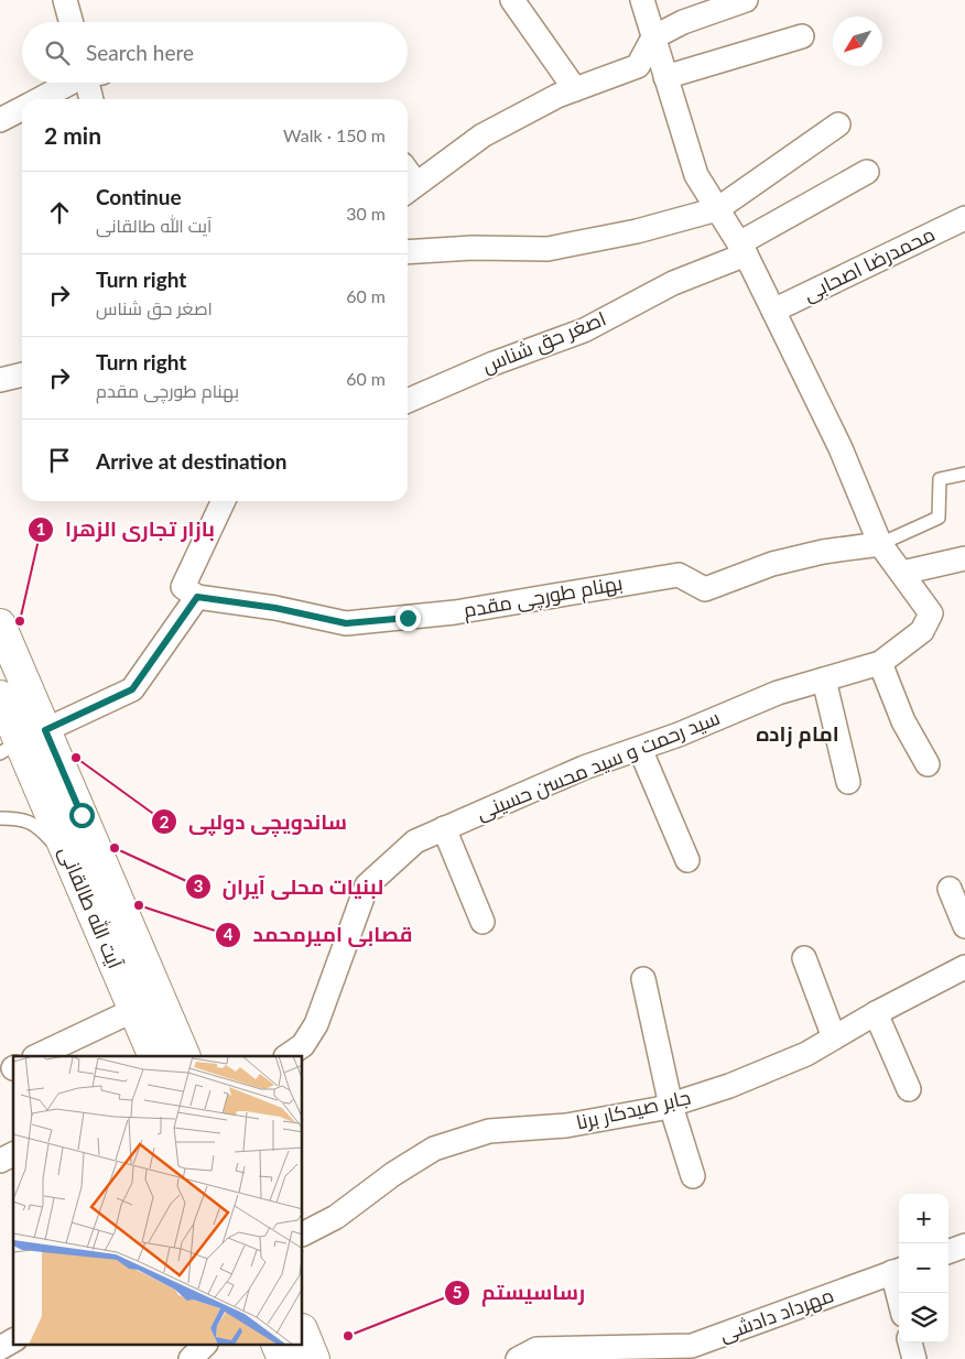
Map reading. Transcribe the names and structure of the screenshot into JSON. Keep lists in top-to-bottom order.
{
  "streets": {
    "main road": ["آیت الله طالقانی"],
    "street": [
      "محمدرضا اصحابی",
      "اصغر حق شناس",
      "بهنام طورچی مقدم",
      "سید رحمت و سید محسن حسینی",
      "جابر صیدکار برنا",
      "مهرداد دادشی"
    ]
  },
  "crossings": [
    ["محمدرضا اصحابی", "سید رحمت و سید محسن حسینی"],
    ["اصغر حق شناس", "سید رحمت و سید محسن حسینی"],
    ["بهنام طورچی مقدم", "سید رحمت و سید محسن حسینی"]
  ],
  "districts": ["امام زاده"],
  "places": [
    "بازار تجاری الزهرا",
    "ساندویچی دولپی",
    "لبنیات محلی آیران",
    "قصابی امیرمحمد",
    "رساسیستم"
  ],
  "north": "bottom left",
  "page": {
    "search": "Search here",
    "heading": ["2 min", "Walk · 150 m"],
    "list": [
      ["Continue", "آیت الله طالقانی", "30 m"],
      ["Turn right", "اصغر حق شناس", "60 m"],
      ["Turn right", "بهنام طورچی مقدم", "60 m"],
      "Arrive at destination"
    ],
    "map_buttons": ["+", "−"]
  }
}
